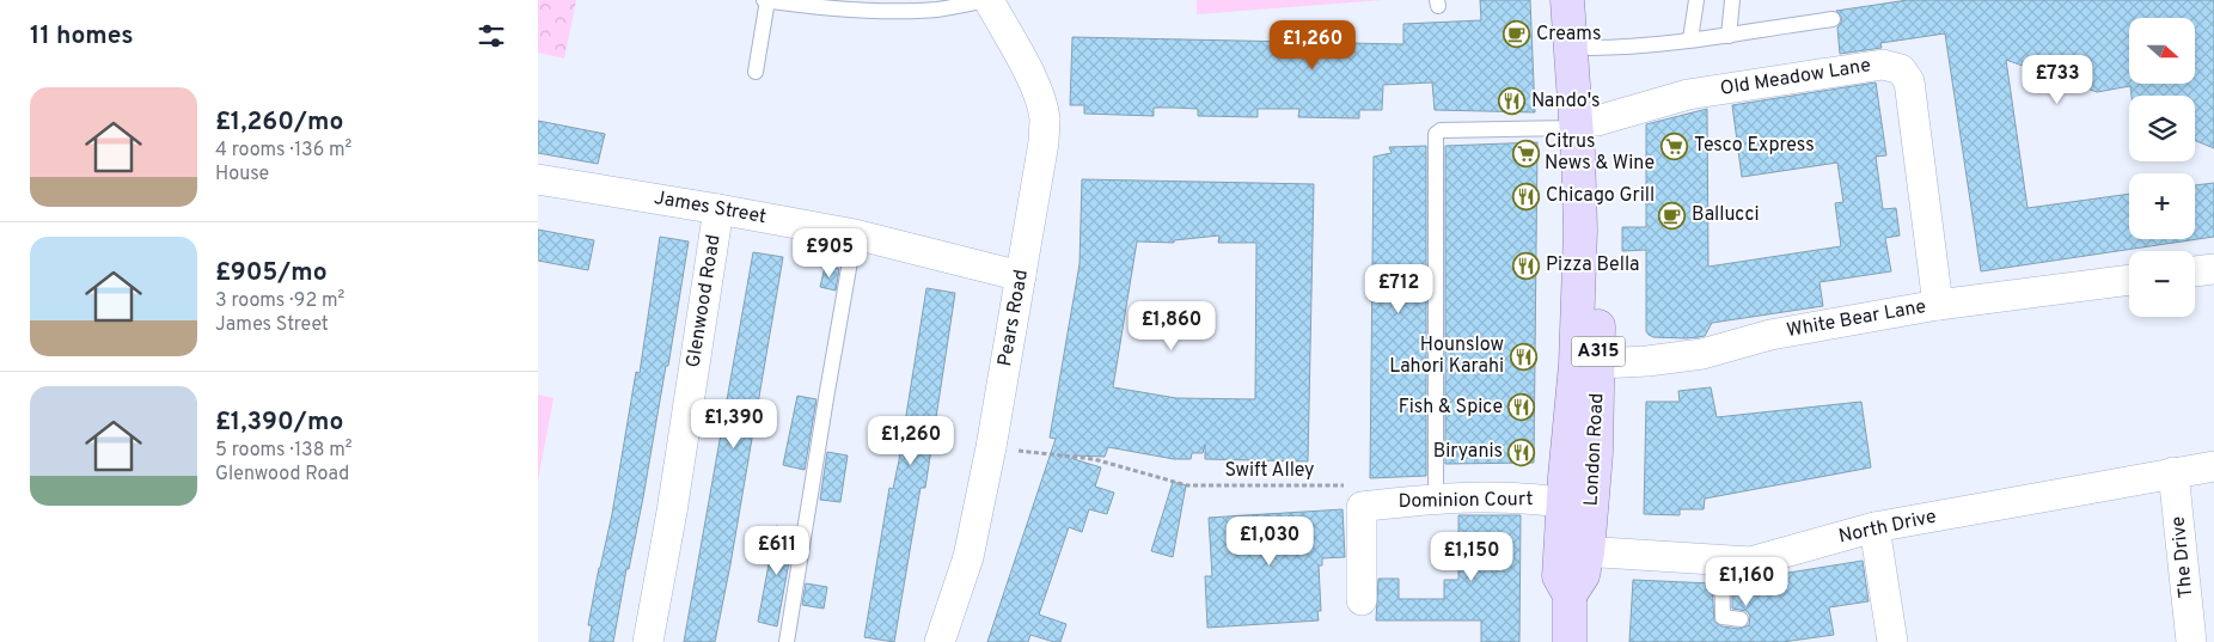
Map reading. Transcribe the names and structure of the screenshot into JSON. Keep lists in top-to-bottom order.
{
  "streets": {
    "main road": ["A315", "London Road"],
    "street": [
      "Old Meadow Lane",
      "James Street",
      "Glenwood Road",
      "Pears Road",
      "White Bear Lane",
      "Dominion Court",
      "North Drive",
      "The Drive"
    ],
    "path": ["Swift Alley"]
  },
  "crossings": [
    ["Old Meadow Lane", "White Bear Lane"],
    ["Old Meadow Lane", "A315"],
    ["Old Meadow Lane", "London Road"],
    ["James Street", "Glenwood Road"],
    ["James Street", "Pears Road"],
    ["Pears Road", "Swift Alley"],
    ["White Bear Lane", "London Road"],
    ["A315", "London Road"],
    ["London Road", "Dominion Court"],
    ["London Road", "North Drive"],
    ["North Drive", "The Drive"]
  ],
  "places": {
    "cafe": ["Creams", "Ballucci"],
    "restaurant": [
      "Nando's",
      "Chicago Grill",
      "Pizza Bella",
      "Hounslow Lahori Karahi",
      "Fish & Spice",
      "Biryanis"
    ],
    "supermarket": ["Tesco Express", "Citrus News & Wine"]
  },
  "north": "right",
  "page": {
    "heading": "11 homes",
    "map_buttons": ["+", "−"],
    "price": [
      "£1,260",
      "£733",
      "£905",
      "£712",
      "£1,860",
      "£1,390",
      "£1,260",
      "£1,030",
      "£611",
      "£1,150",
      "£1,160"
    ],
    "list": [
      {
        "name": "£1,260/mo",
        "note": "4 rooms · 136 m² · House"
      },
      {
        "name": "£905/mo",
        "note": "3 rooms · 92 m² · James Street"
      },
      {
        "name": "£1,390/mo",
        "note": "5 rooms · 138 m² · Glenwood Road"
      }
    ]
  }
}
